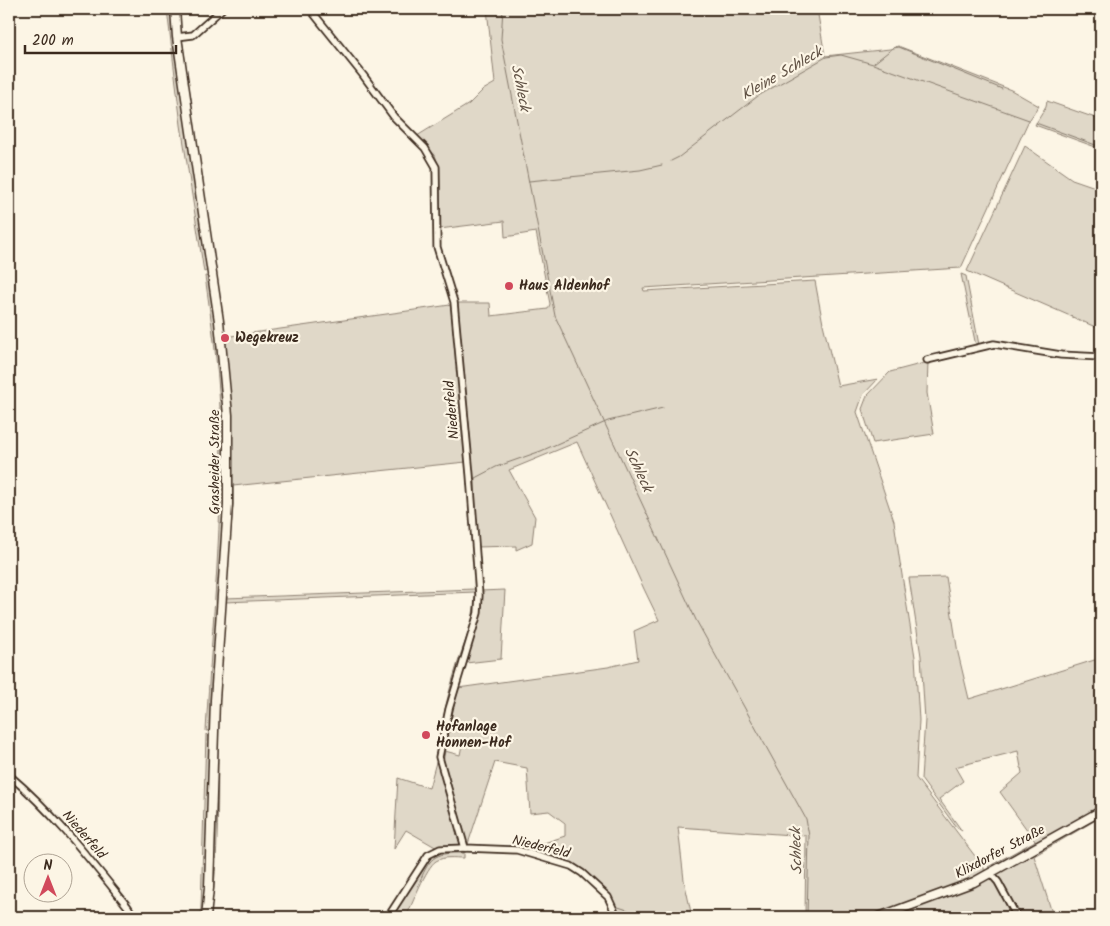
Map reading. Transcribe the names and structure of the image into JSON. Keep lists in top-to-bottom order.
{
  "streets": {
    "street": ["Niederfeld", "Grasheider Straße", "Klixdorfer Straße"]
  },
  "water": ["Kleine Schleck", "Schleck"],
  "places": ["Haus Aldenhof", "Wegekreuz", "Hofanlage Honnen-Hof"],
  "scale_bar": "200 m",
  "north": "top"
}
